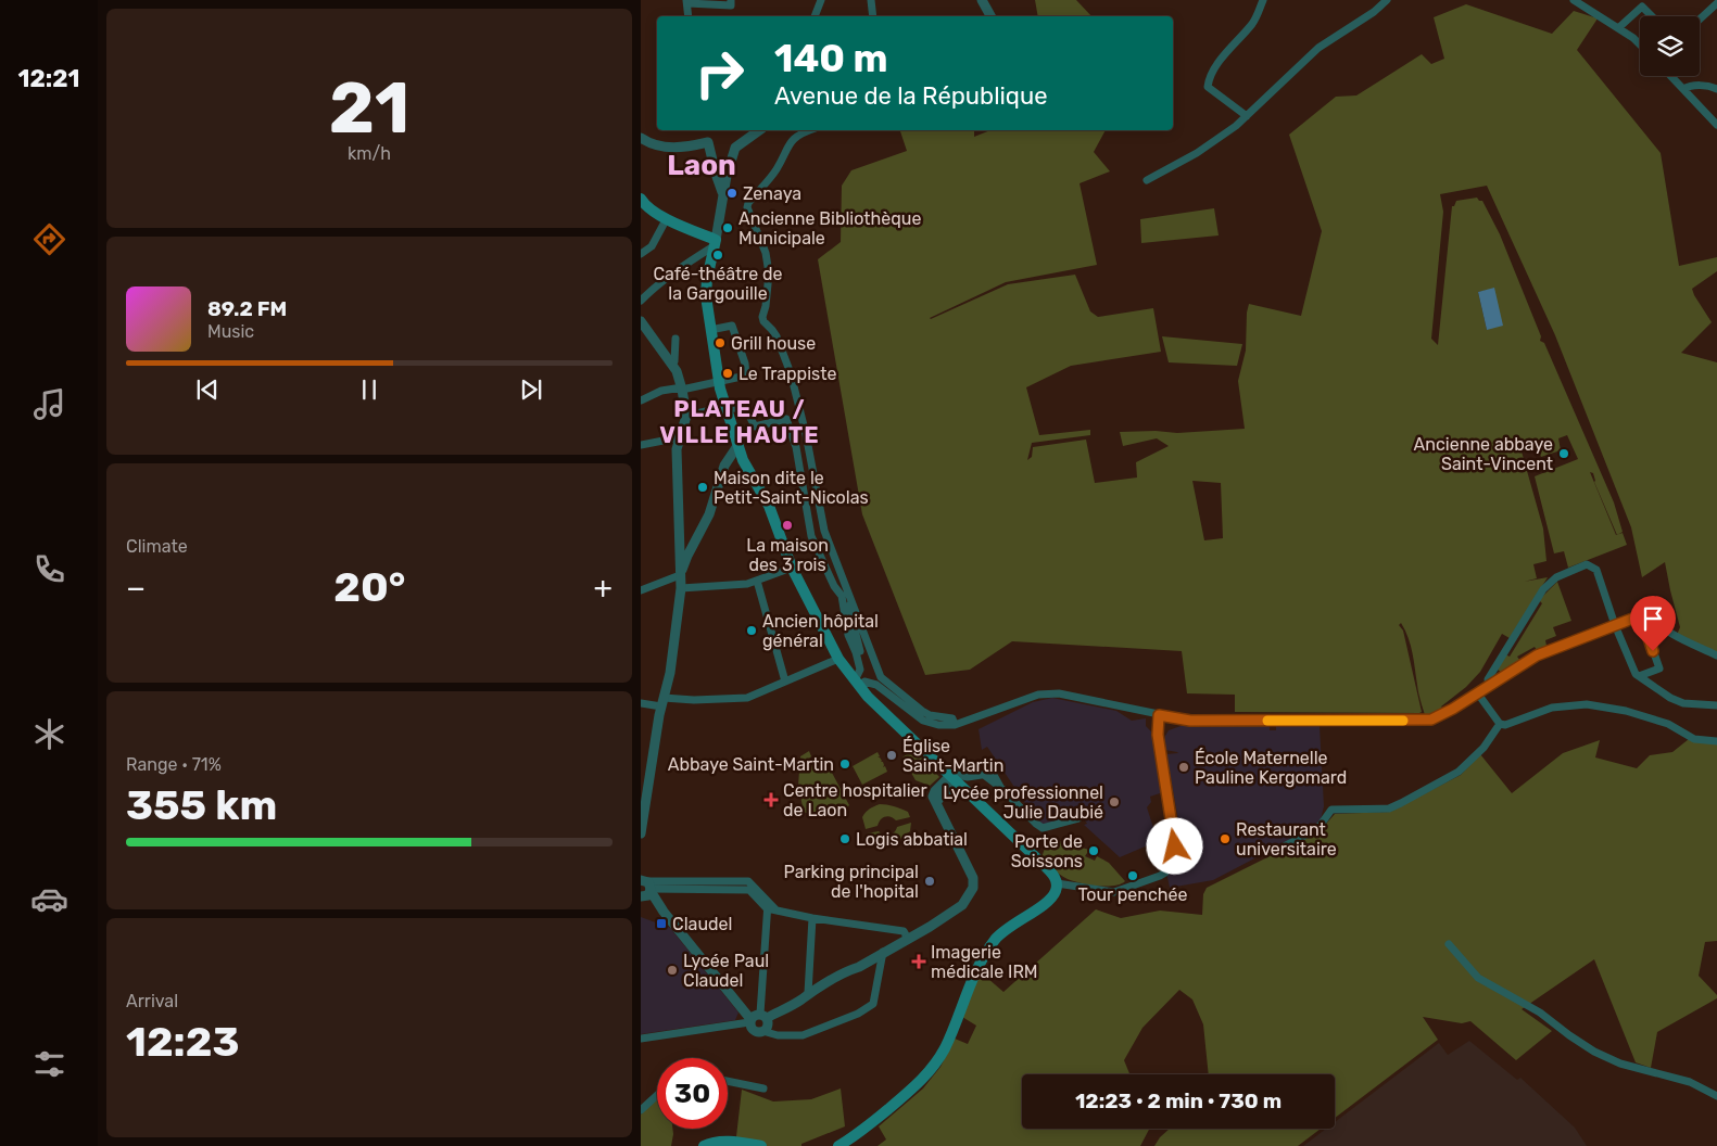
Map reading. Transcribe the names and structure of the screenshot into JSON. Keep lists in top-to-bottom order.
{
  "districts": ["Laon", "PLATEAU / VILLE HAUTE"],
  "places": {
    "other": [
      "Zenaya",
      "Ancienne Bibliothèque Municipale",
      "Café-théâtre de la Gargouille",
      "Grill house",
      "Le Trappiste",
      "Ancienne abbaye Saint-Vincent",
      "Maison dite le Petit-Saint-Nicolas",
      "La maison des 3 rois",
      "Ancien hôpital général",
      "Église Saint-Martin",
      "Abbaye Saint-Martin",
      "École Maternelle Pauline Kergomard",
      "Lycée professionnel Julie Daubié",
      "Logis abbatial",
      "Restaurant universitaire",
      "Porte de Soissons",
      "Tour penchée",
      "Parking principal de l'hopital",
      "Lycée Paul Claudel"
    ],
    "health": ["Centre hospitalier de Laon", "Imagerie médicale IRM"],
    "transit": ["Claudel"]
  },
  "page": {
    "tabs": "12:21",
    "tile": [
      ["21", "km/h"],
      "Climate",
      ["Range · 71%", "355 km"],
      ["Arrival", "12:23"]
    ],
    "turn": ["140 m", "Avenue de la République"],
    "song": ["89.2 FM", "Music"],
    "heat": ["−", "20°", "+"],
    "limit": "30",
    "trip": "12:23 · 2 min · 730 m"
  }
}
